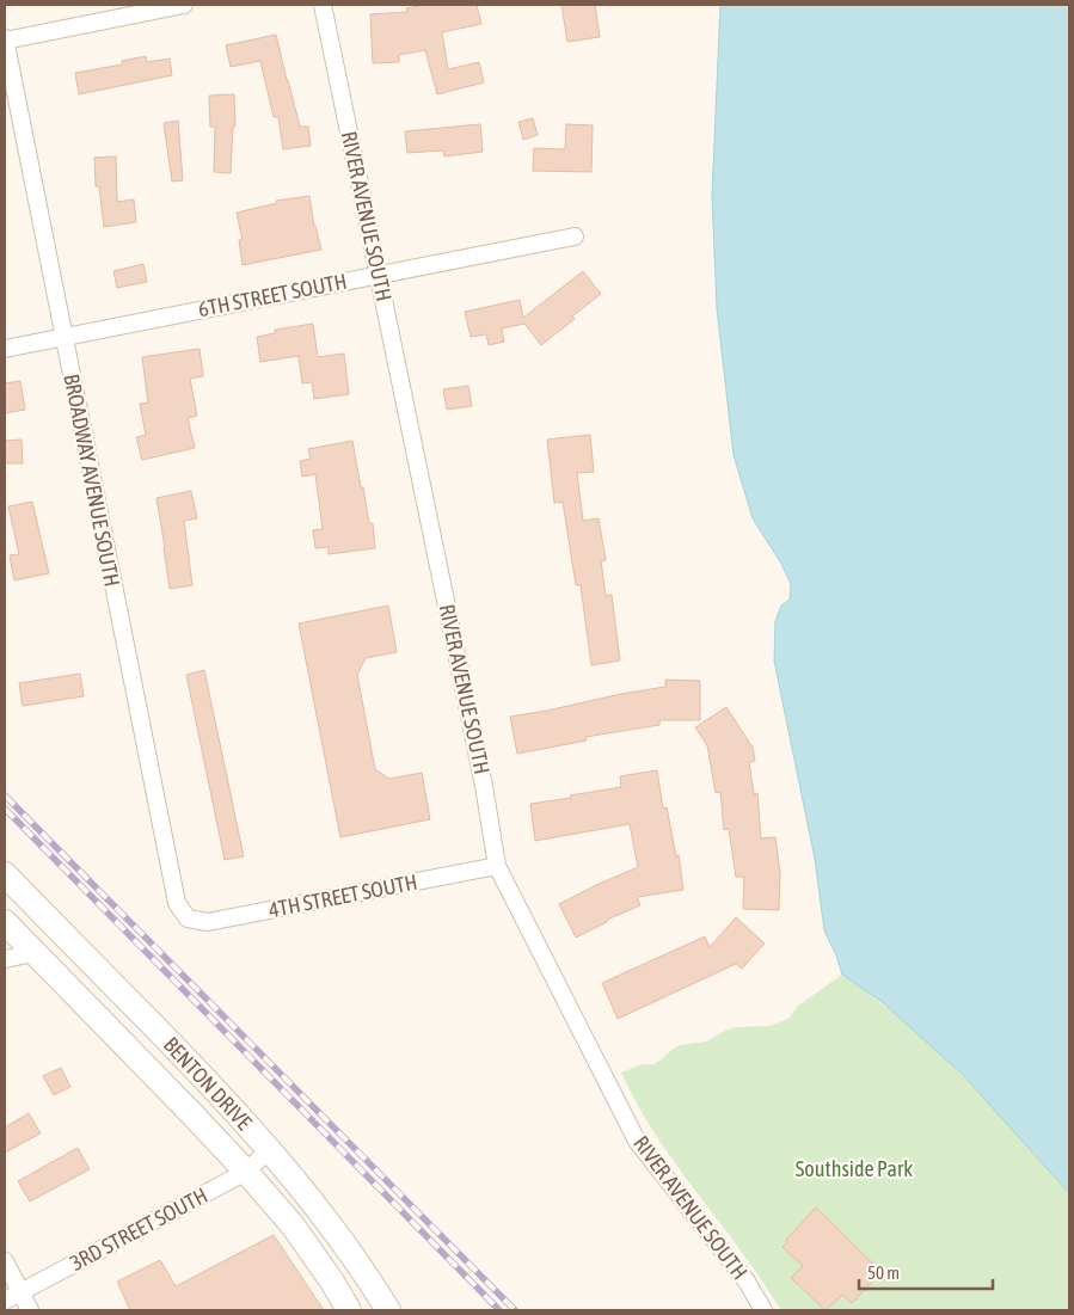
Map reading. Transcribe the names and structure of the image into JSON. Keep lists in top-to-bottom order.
{
  "streets": {
    "main road": ["BENTON DRIVE"],
    "street": [
      "RIVER AVENUE SOUTH",
      "6TH STREET SOUTH",
      "BROADWAY AVENUE SOUTH",
      "4TH STREET SOUTH",
      "3RD STREET SOUTH"
    ]
  },
  "crossings": [
    ["RIVER AVENUE SOUTH", "6TH STREET SOUTH"],
    ["RIVER AVENUE SOUTH", "4TH STREET SOUTH"],
    ["6TH STREET SOUTH", "BROADWAY AVENUE SOUTH"],
    ["BROADWAY AVENUE SOUTH", "4TH STREET SOUTH"],
    ["BENTON DRIVE", "3RD STREET SOUTH"]
  ],
  "parks": ["Southside Park"],
  "scale_bar": "50 m"
}
